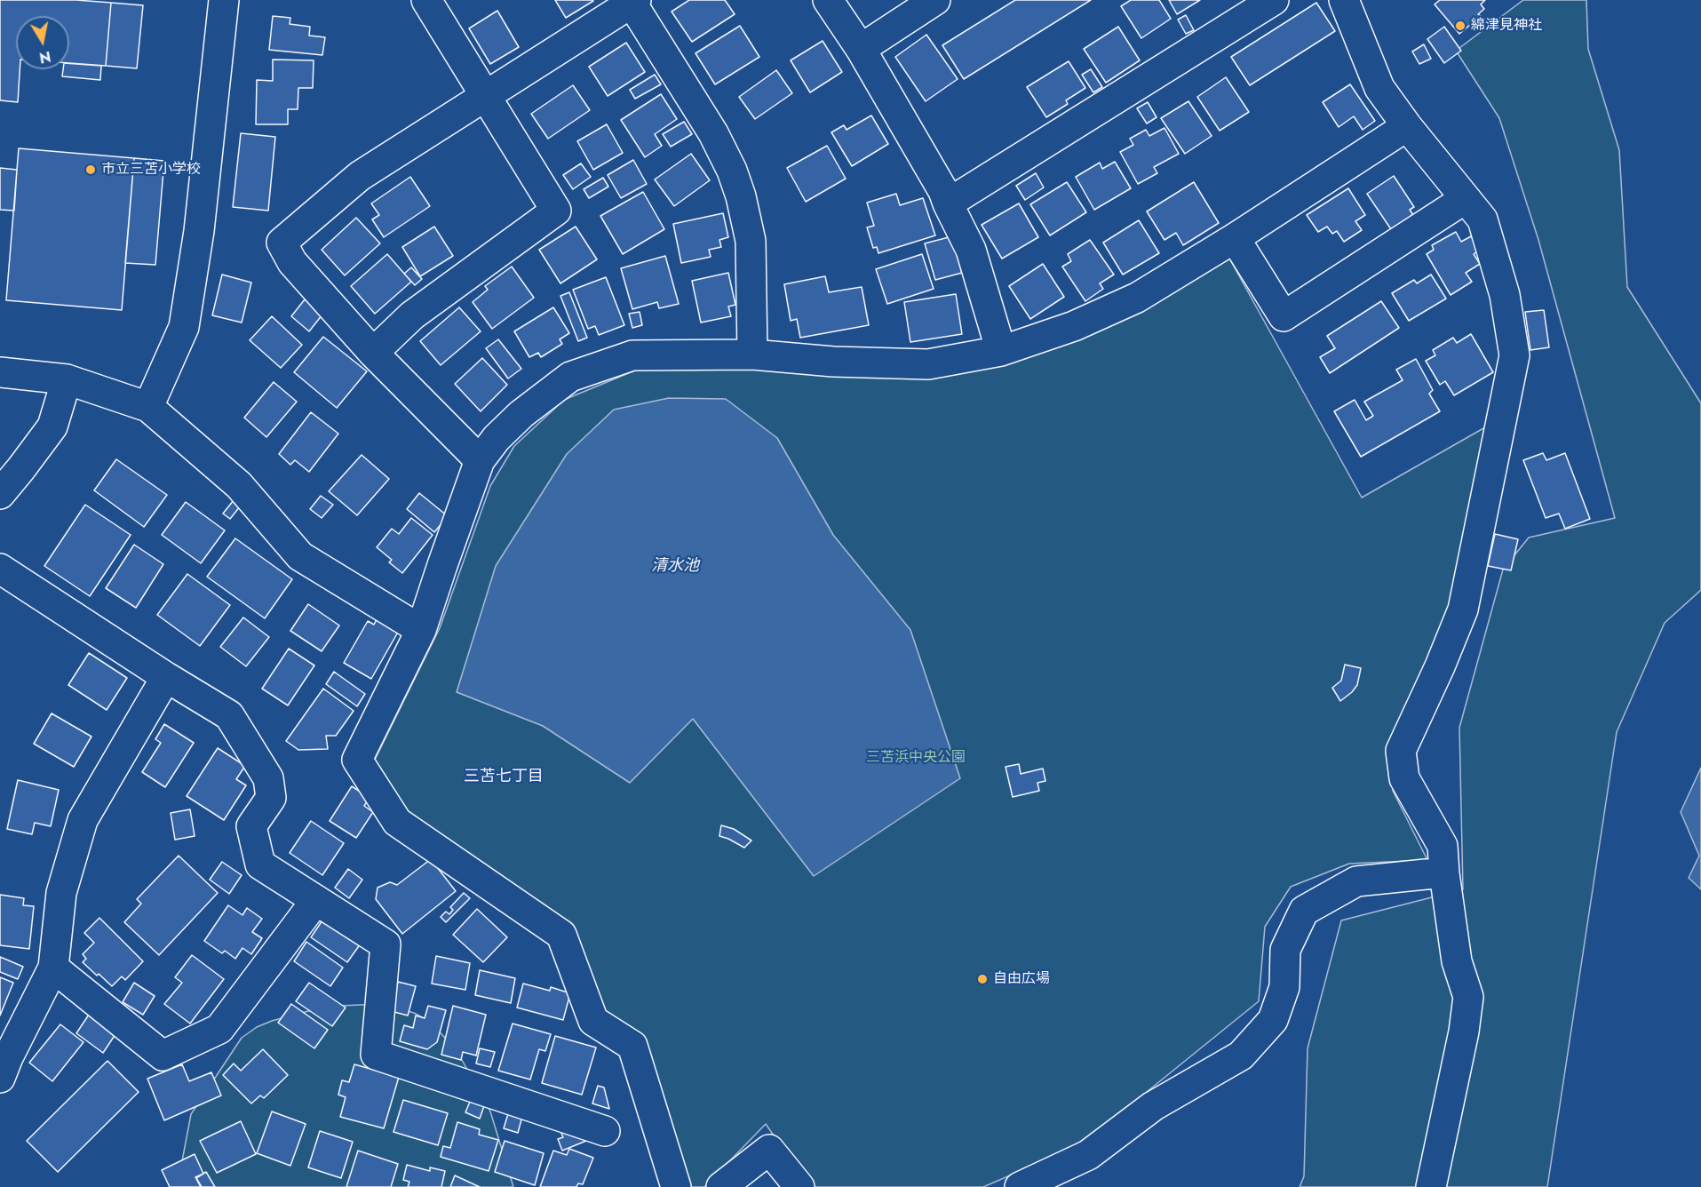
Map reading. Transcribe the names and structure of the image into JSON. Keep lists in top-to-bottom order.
{
  "districts": ["三苫七丁目"],
  "water": ["清水池"],
  "parks": ["三苫浜中央公園"],
  "places": ["綿津見神社", "市立三苫小学校", "自由広場"],
  "north": "bottom"
}
